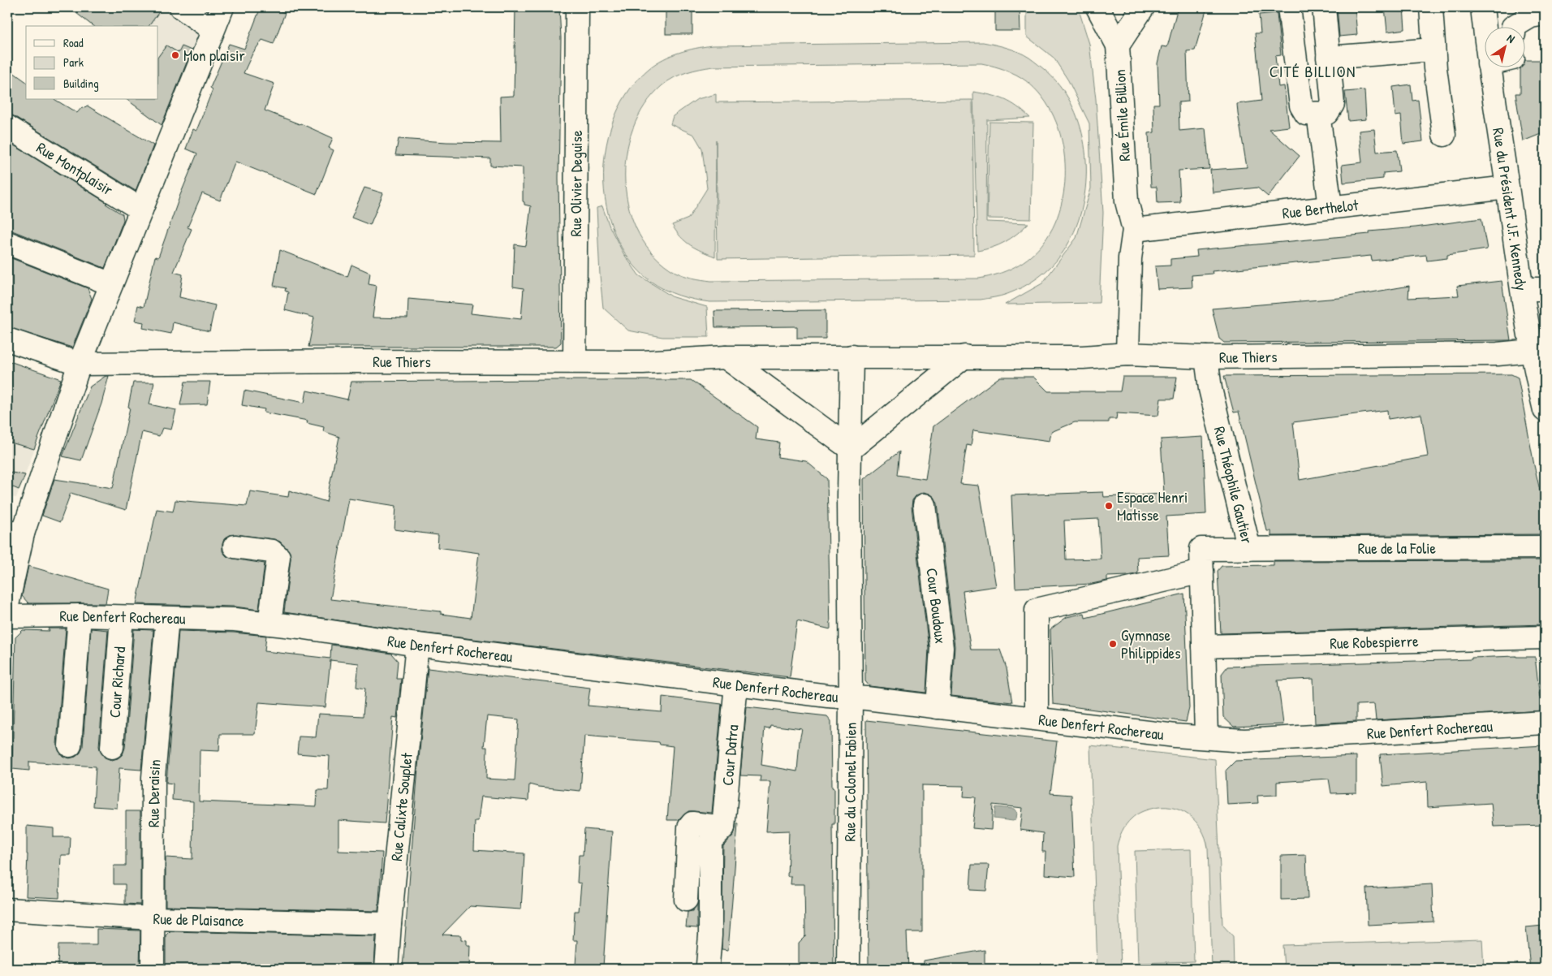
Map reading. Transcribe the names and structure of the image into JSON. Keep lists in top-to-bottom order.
{
  "streets": {
    "street": [
      "Rue Émile Billion",
      "Rue Montplaisir",
      "Rue Olivier Deguise",
      "Rue Berthelot",
      "Rue du Président J.F. Kennedy",
      "Rue Thiers",
      "Rue Théophile Gautier",
      "Rue de la Folie",
      "Cour Boudoux",
      "Rue Denfert Rochereau",
      "Rue Robespierre",
      "Cour Richard",
      "Cour Datra",
      "Rue du Colonel Fabien",
      "Rue Deraisin",
      "Rue Calixte Souplet",
      "Rue de Plaisance"
    ]
  },
  "crossings": [
    ["Rue Émile Billion", "Rue Berthelot"],
    ["Rue Olivier Deguise", "Rue Thiers"],
    ["Rue Berthelot", "Rue du Président J.F. Kennedy"],
    ["Rue du Président J.F. Kennedy", "Rue Thiers"],
    ["Rue Thiers", "Rue Théophile Gautier"],
    ["Rue Thiers", "Rue du Colonel Fabien"],
    ["Rue Théophile Gautier", "Rue de la Folie"],
    ["Rue Théophile Gautier", "Rue Denfert Rochereau"],
    ["Rue Théophile Gautier", "Rue Robespierre"],
    ["Cour Boudoux", "Rue Denfert Rochereau"],
    ["Rue Denfert Rochereau", "Cour Richard"],
    ["Rue Denfert Rochereau", "Cour Datra"],
    ["Rue Denfert Rochereau", "Rue du Colonel Fabien"],
    ["Rue Denfert Rochereau", "Rue Deraisin"],
    ["Rue Denfert Rochereau", "Rue Calixte Souplet"],
    ["Rue Deraisin", "Rue de Plaisance"],
    ["Rue Calixte Souplet", "Rue de Plaisance"]
  ],
  "districts": ["CITÉ BILLION"],
  "places": ["Mon plaisir", "Espace Henri Matisse", "Gymnase Philippides"],
  "legend": ["Road", "Park", "Building"],
  "north": "top right"
}
